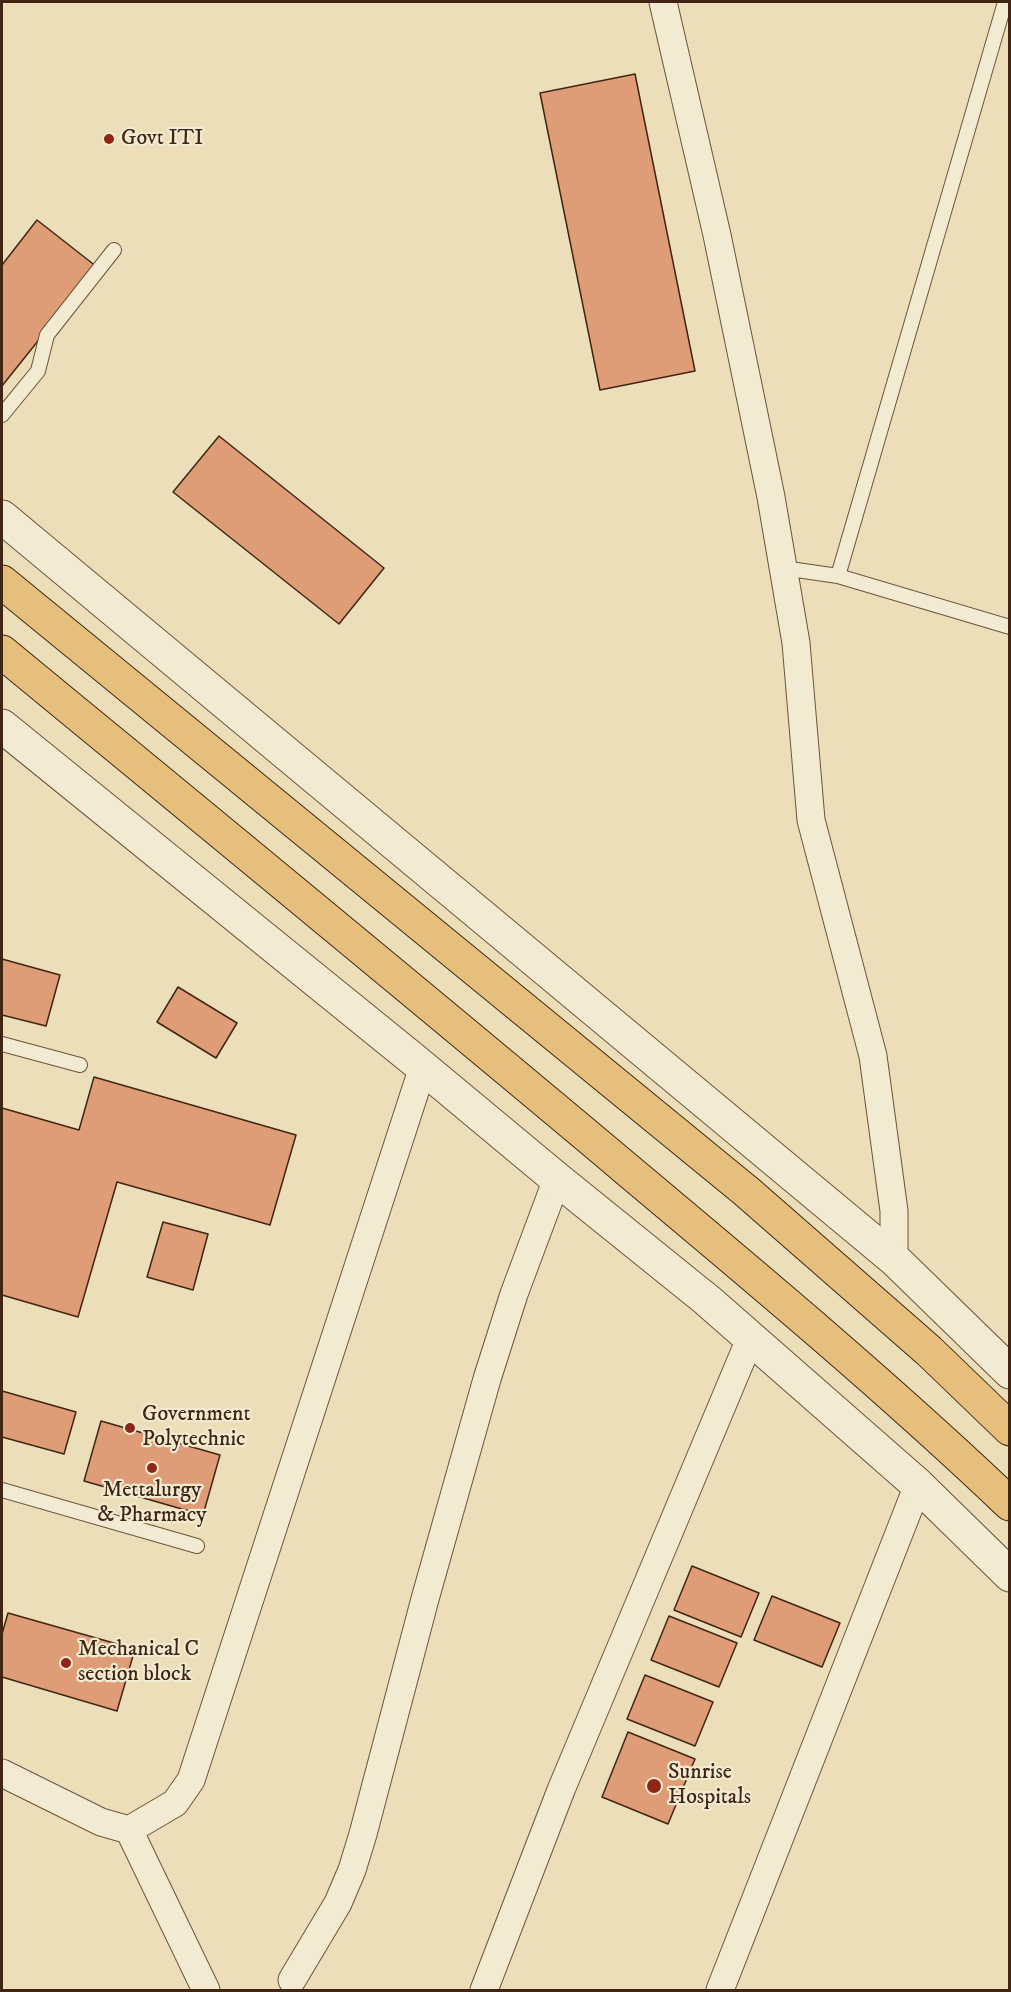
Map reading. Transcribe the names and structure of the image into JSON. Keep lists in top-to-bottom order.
{
  "places": [
    "Govt ITI",
    "Government Polytechnic",
    "Mettalurgy & Pharmacy",
    "Mechanical C section block",
    "Sunrise Hospitals"
  ]
}
